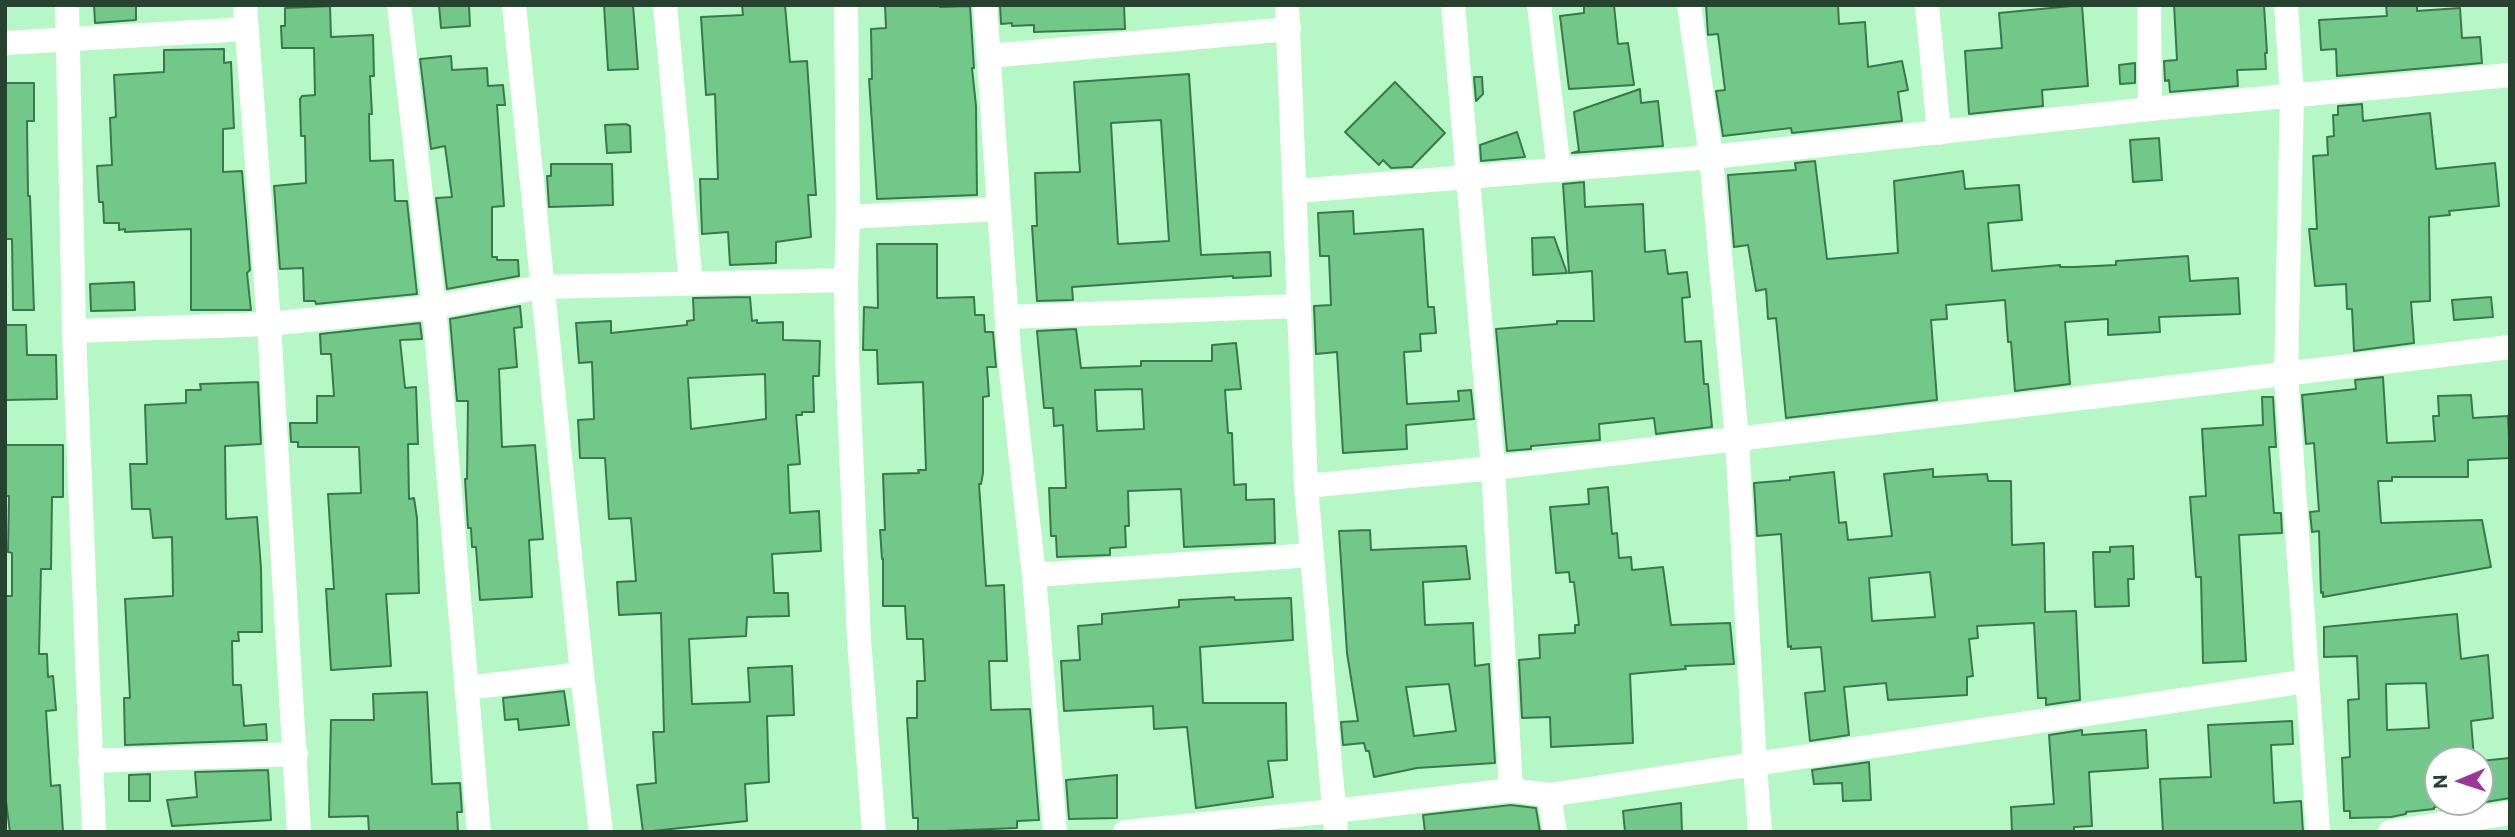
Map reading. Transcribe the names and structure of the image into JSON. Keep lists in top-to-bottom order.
{
  "north": "left"
}
